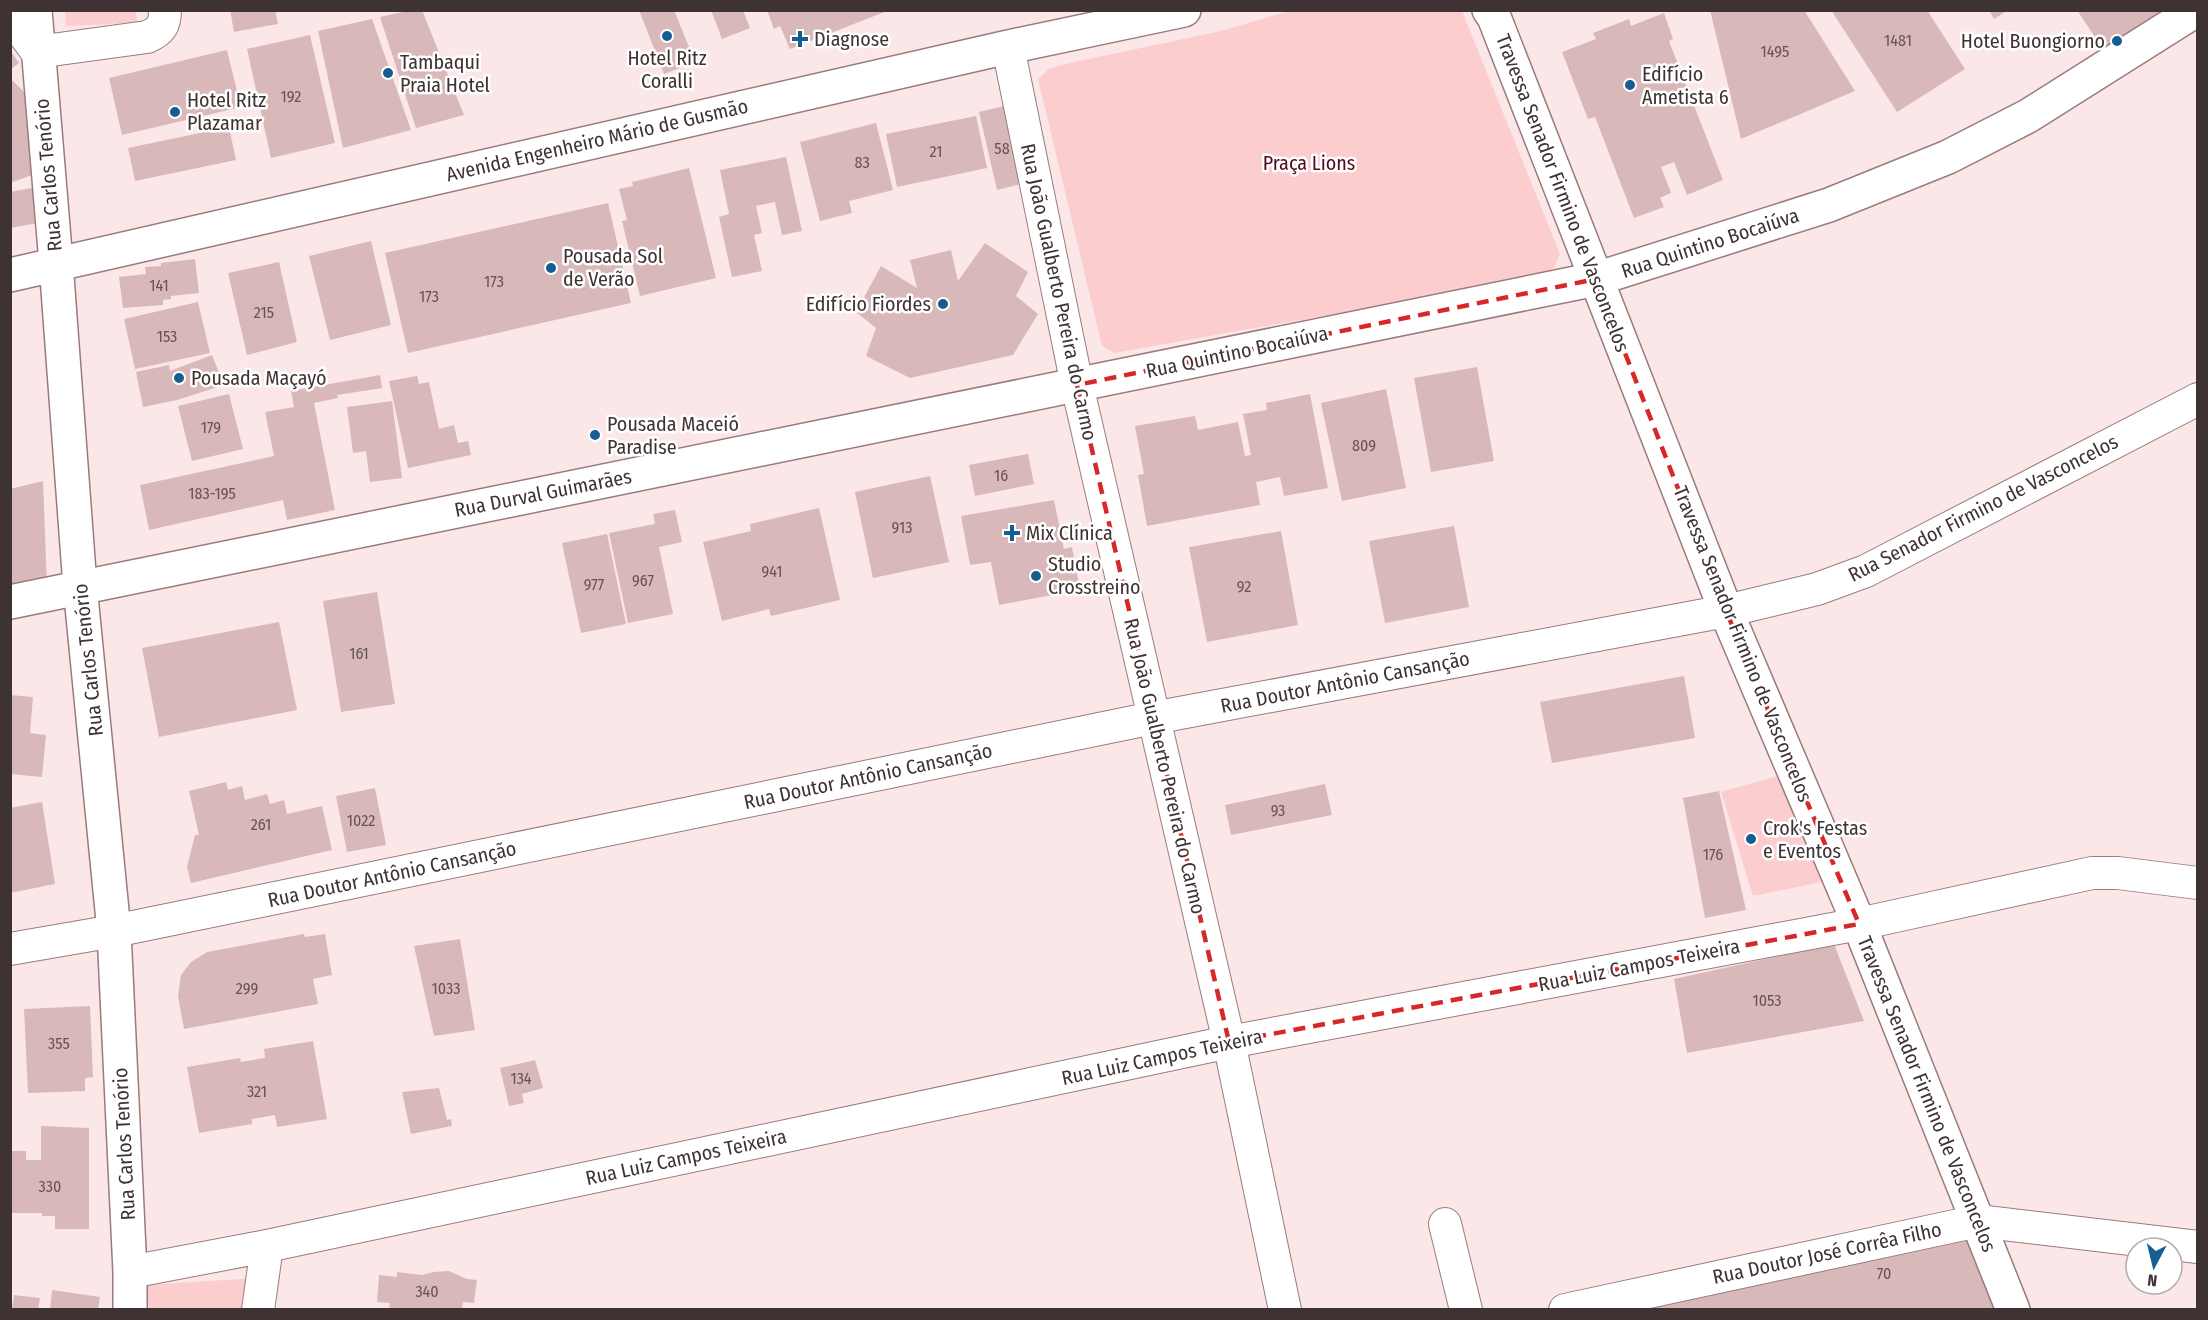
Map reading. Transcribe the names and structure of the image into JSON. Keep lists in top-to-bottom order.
{
  "streets": {
    "street": [
      "Avenida Engenheiro Mário de Gusmão",
      "Rua Carlos Tenório",
      "Travessa Senador Firmino de Vasconcelos",
      "Rua Quintino Bocaiúva",
      "Rua João Gualberto Pereira do Carmo",
      "Rua Durval Guimarães",
      "Rua Senador Firmino de Vasconcelos",
      "Rua Doutor Antônio Cansanção",
      "Rua Luiz Campos Teixeira",
      "Rua Doutor José Corrêa Filho"
    ]
  },
  "crossings": [
    ["Avenida Engenheiro Mário de Gusmão", "Rua Carlos Tenório"],
    ["Avenida Engenheiro Mário de Gusmão", "Rua João Gualberto Pereira do Carmo"],
    ["Rua Carlos Tenório", "Rua Durval Guimarães"],
    ["Rua Carlos Tenório", "Rua Doutor Antônio Cansanção"],
    ["Rua Carlos Tenório", "Rua Luiz Campos Teixeira"],
    ["Travessa Senador Firmino de Vasconcelos", "Rua Quintino Bocaiúva"],
    ["Travessa Senador Firmino de Vasconcelos", "Rua Senador Firmino de Vasconcelos"],
    ["Travessa Senador Firmino de Vasconcelos", "Rua Doutor Antônio Cansanção"],
    ["Travessa Senador Firmino de Vasconcelos", "Rua Luiz Campos Teixeira"],
    ["Travessa Senador Firmino de Vasconcelos", "Rua Doutor José Corrêa Filho"],
    ["Rua Quintino Bocaiúva", "Rua João Gualberto Pereira do Carmo"],
    ["Rua Quintino Bocaiúva", "Rua Durval Guimarães"],
    ["Rua João Gualberto Pereira do Carmo", "Rua Durval Guimarães"],
    ["Rua João Gualberto Pereira do Carmo", "Rua Doutor Antônio Cansanção"],
    ["Rua João Gualberto Pereira do Carmo", "Rua Luiz Campos Teixeira"],
    ["Rua Senador Firmino de Vasconcelos", "Rua Doutor Antônio Cansanção"]
  ],
  "parks": ["Praça Lions"],
  "places": {
    "other": [
      "Hotel Ritz Coralli",
      "Hotel Buongiorno",
      "Tambaqui Praia Hotel",
      "Edifício Ametista 6",
      "Hotel Ritz Plazamar",
      "Pousada Sol de Verão",
      "Edifício Fiordes",
      "Pousada Maçayó",
      "Pousada Maceió Paradise",
      "Studio Crosstreino",
      "Crok's Festas e Eventos"
    ],
    "health": ["Diagnose", "Mix Clínica"]
  },
  "house_numbers": [
    "1481",
    "1495",
    "192",
    "58",
    "21",
    "83",
    "173",
    "141",
    "173",
    "215",
    "153",
    "179",
    "809",
    "16",
    "183-195",
    "913",
    "941",
    "967",
    "977",
    "92",
    "161",
    "93",
    "1022",
    "261",
    "176",
    "299",
    "1033",
    "1053",
    "355",
    "134",
    "321",
    "330",
    "70",
    "340"
  ],
  "north": "bottom"
}
